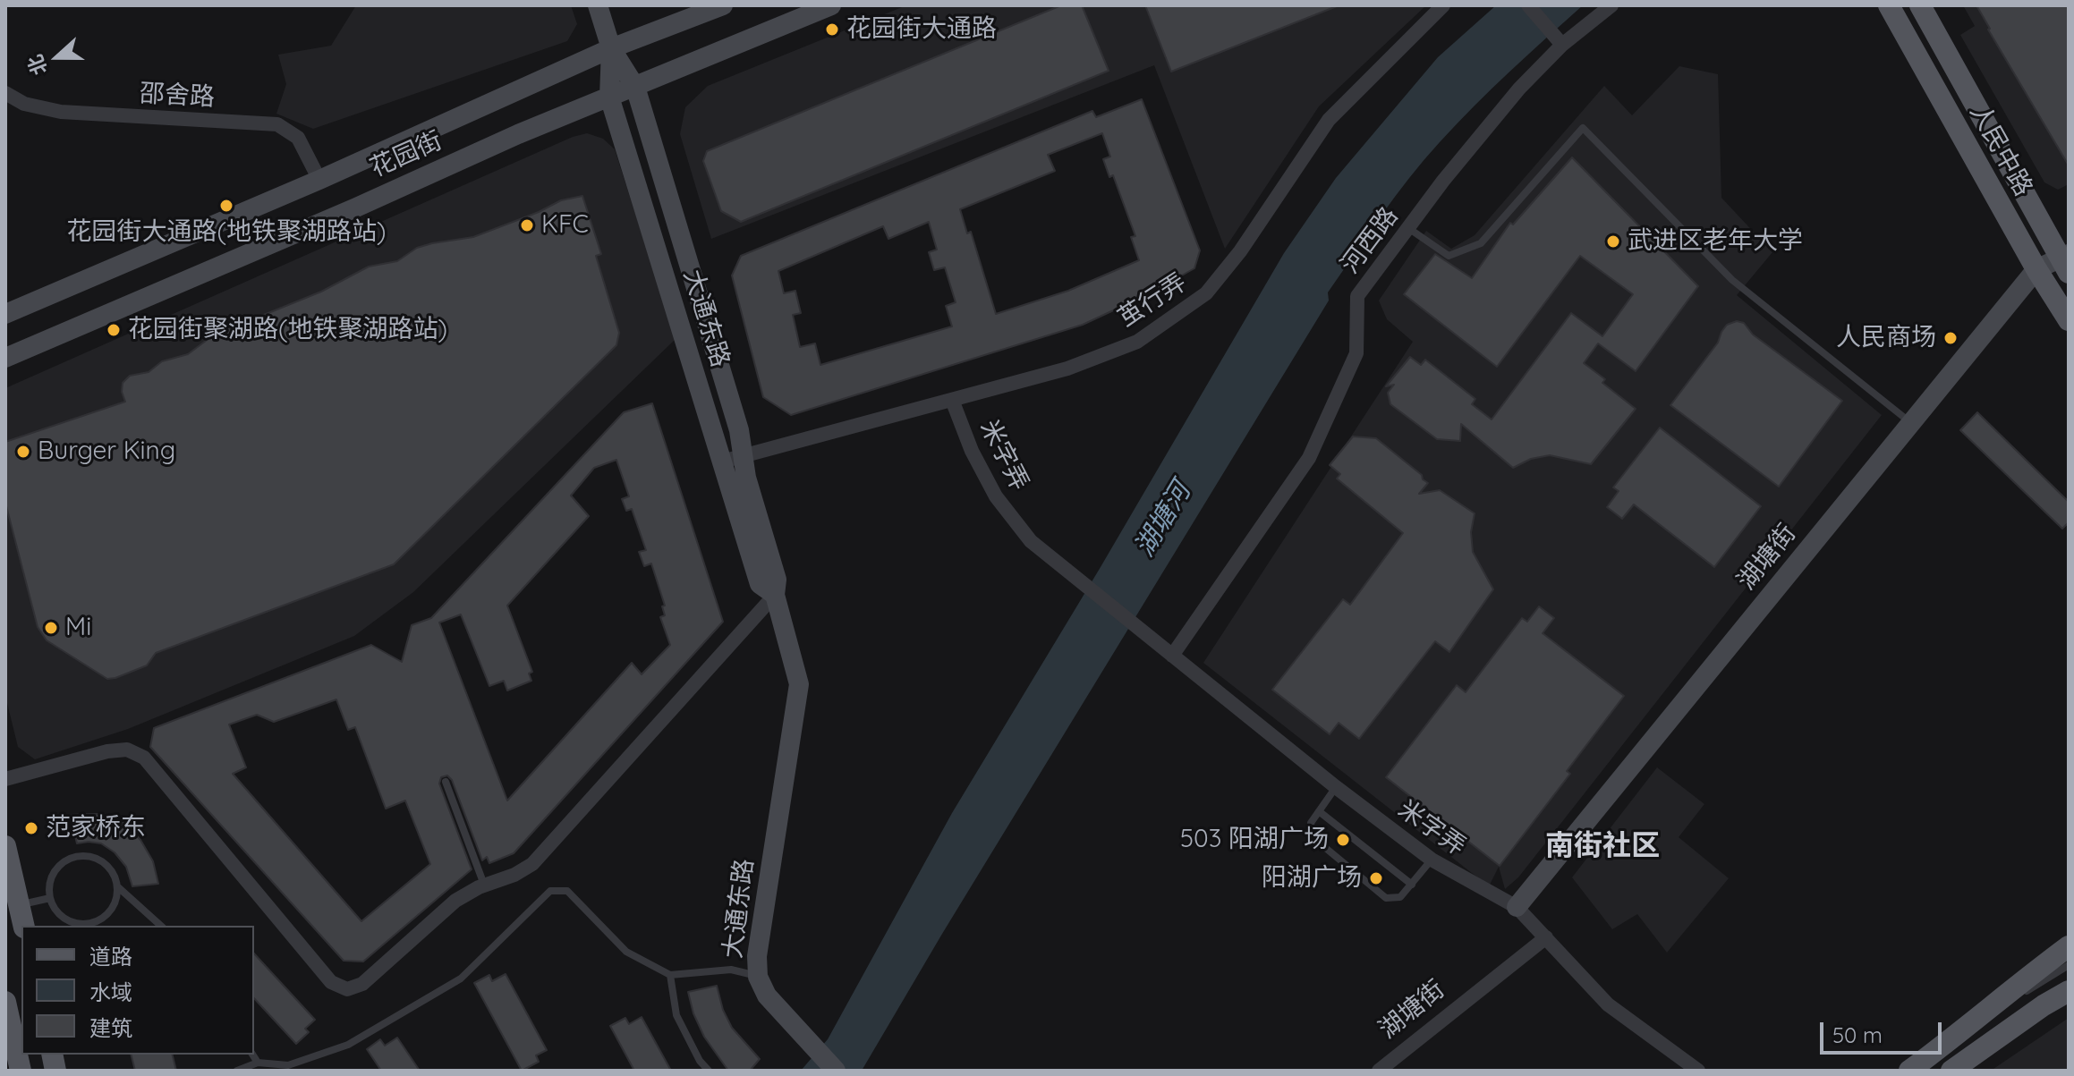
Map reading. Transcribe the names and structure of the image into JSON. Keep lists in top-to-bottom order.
{
  "streets": {
    "main road": ["人民中路"],
    "street": [
      "邵舍路",
      "花园街",
      "河西路",
      "茧行弄",
      "大通东路",
      "米字弄",
      "湖塘街"
    ]
  },
  "crossings": [
    ["邵舍路", "花园街"],
    ["人民中路", "湖塘街"],
    ["花园街", "大通东路"],
    ["河西路", "米字弄"],
    ["茧行弄", "大通东路"],
    ["茧行弄", "米字弄"],
    ["米字弄", "湖塘街"]
  ],
  "districts": ["南街社区"],
  "water": ["湖塘河"],
  "places": [
    "花园街大通路",
    "花园街大通路(地铁聚湖路站)",
    "KFC",
    "武进区老年大学",
    "花园街聚湖路(地铁聚湖路站)",
    "人民商场",
    "Burger King",
    "Mi",
    "范家桥东",
    "503 阳湖广场",
    "阳湖广场"
  ],
  "legend": ["道路", "水域", "建筑"],
  "scale_bar": "50 m",
  "north": "left"
}
